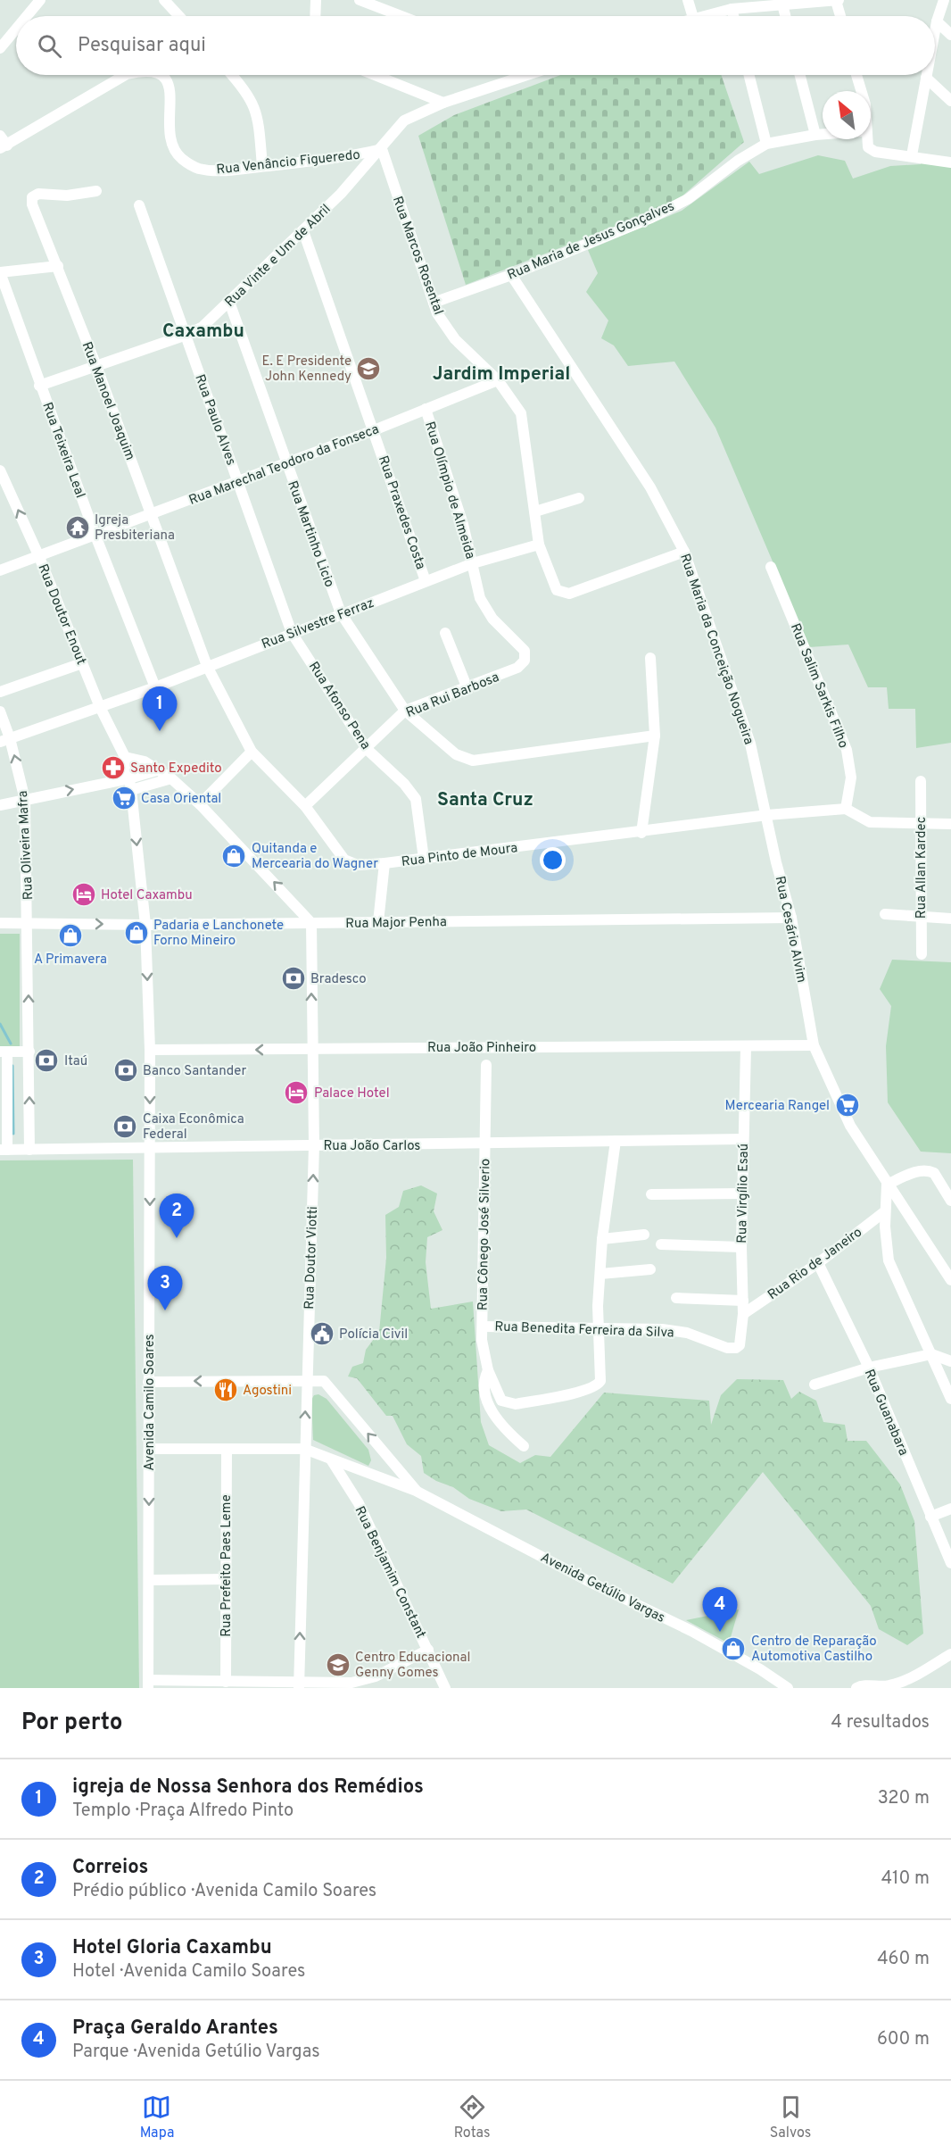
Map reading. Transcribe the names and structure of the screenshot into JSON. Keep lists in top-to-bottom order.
{
  "streets": {
    "street": [
      "Rua Venâncio Figueredo",
      "Rua Maria de Jesus Gonçalves",
      "Rua Vinte e Um de Abril",
      "Rua Marcos Rosental",
      "Rua Manoel Joaquim",
      "Rua Paulo Alves",
      "Rua Teixeira Leal",
      "Rua Marechal Teodoro da Fonseca",
      "Rua Olímpio de Almeida",
      "Rua Praxedes Costa",
      "Rua Martinho Licio",
      "Rua Doutor Enout",
      "Rua Silvestre Ferraz",
      "Rua Maria da Conceição Nogueira",
      "Rua Salim Sarkis Filho",
      "Rua Rui Barbosa",
      "Rua Afonso Pena",
      "Rua Oliveira Mafra",
      "Rua Pinto de Moura",
      "Rua Allan Kardec",
      "Rua Major Penha",
      "Rua Cesário Alvim",
      "Rua João Pinheiro",
      "Rua João Carlos",
      "Rua Virgílio Esaú",
      "Rua Cônego José Silverio",
      "Rua Doutor Viotti",
      "Rua Rio de Janeiro",
      "Rua Benedita Ferreira da Silva",
      "Avenida Camilo Soares",
      "Rua Guanabara",
      "Rua Prefeito Paes Leme",
      "Rua Benjamim Constant",
      "Avenida Getúlio Vargas"
    ]
  },
  "crossings": [
    ["Rua Venâncio Figueredo", "Rua Vinte e Um de Abril"],
    ["Rua Venâncio Figueredo", "Rua Marcos Rosental"],
    ["Rua Maria de Jesus Gonçalves", "Rua Marcos Rosental"],
    ["Rua Maria de Jesus Gonçalves", "Rua Maria da Conceição Nogueira"],
    ["Rua Vinte e Um de Abril", "Rua Marcos Rosental"],
    ["Rua Vinte e Um de Abril", "Rua Manoel Joaquim"],
    ["Rua Vinte e Um de Abril", "Rua Paulo Alves"],
    ["Rua Vinte e Um de Abril", "Rua Teixeira Leal"],
    ["Rua Vinte e Um de Abril", "Rua Praxedes Costa"],
    ["Rua Vinte e Um de Abril", "Rua Martinho Licio"],
    ["Rua Marcos Rosental", "Rua Marechal Teodoro da Fonseca"],
    ["Rua Marcos Rosental", "Rua Silvestre Ferraz"],
    ["Rua Marcos Rosental", "Rua Maria da Conceição Nogueira"],
    ["Rua Manoel Joaquim", "Rua Marechal Teodoro da Fonseca"],
    ["Rua Manoel Joaquim", "Rua Silvestre Ferraz"],
    ["Rua Manoel Joaquim", "Rua Pinto de Moura"],
    ["Rua Paulo Alves", "Rua Marechal Teodoro da Fonseca"],
    ["Rua Paulo Alves", "Rua Silvestre Ferraz"],
    ["Rua Paulo Alves", "Rua Afonso Pena"],
    ["Rua Teixeira Leal", "Rua Marechal Teodoro da Fonseca"],
    ["Rua Teixeira Leal", "Rua Silvestre Ferraz"],
    ["Rua Marechal Teodoro da Fonseca", "Rua Olímpio de Almeida"],
    ["Rua Marechal Teodoro da Fonseca", "Rua Praxedes Costa"],
    ["Rua Marechal Teodoro da Fonseca", "Rua Martinho Licio"],
    ["Rua Marechal Teodoro da Fonseca", "Rua Doutor Enout"],
    ["Rua Olímpio de Almeida", "Rua Silvestre Ferraz"],
    ["Rua Olímpio de Almeida", "Rua Rui Barbosa"],
    ["Rua Praxedes Costa", "Rua Silvestre Ferraz"],
    ["Rua Martinho Licio", "Rua Silvestre Ferraz"],
    ["Rua Martinho Licio", "Rua Rui Barbosa"],
    ["Rua Doutor Enout", "Rua Silvestre Ferraz"],
    ["Rua Doutor Enout", "Avenida Camilo Soares"],
    ["Rua Silvestre Ferraz", "Rua Afonso Pena"],
    ["Rua Silvestre Ferraz", "Rua Oliveira Mafra"],
    ["Rua Silvestre Ferraz", "Rua Pinto de Moura"],
    ["Rua Maria da Conceição Nogueira", "Rua Pinto de Moura"],
    ["Rua Maria da Conceição Nogueira", "Rua Cesário Alvim"],
    ["Rua Salim Sarkis Filho", "Rua Pinto de Moura"],
    ["Rua Rui Barbosa", "Rua Afonso Pena"],
    ["Rua Rui Barbosa", "Rua Pinto de Moura"],
    ["Rua Afonso Pena", "Rua Pinto de Moura"],
    ["Rua Oliveira Mafra", "Rua Major Penha"],
    ["Rua Oliveira Mafra", "Rua João Carlos"],
    ["Rua Pinto de Moura", "Rua Cesário Alvim"],
    ["Rua Major Penha", "Rua Cesário Alvim"],
    ["Rua Major Penha", "Rua Doutor Viotti"],
    ["Rua Major Penha", "Avenida Camilo Soares"],
    ["Rua Cesário Alvim", "Rua João Pinheiro"],
    ["Rua João Pinheiro", "Rua Virgílio Esaú"],
    ["Rua João Pinheiro", "Rua Doutor Viotti"],
    ["Rua João Pinheiro", "Avenida Camilo Soares"],
    ["Rua João Carlos", "Rua Virgílio Esaú"],
    ["Rua João Carlos", "Rua Cônego José Silverio"],
    ["Rua João Carlos", "Rua Doutor Viotti"],
    ["Rua João Carlos", "Avenida Camilo Soares"],
    ["Rua Virgílio Esaú", "Rua Rio de Janeiro"],
    ["Rua Virgílio Esaú", "Rua Benedita Ferreira da Silva"],
    ["Rua Cônego José Silverio", "Rua Benedita Ferreira da Silva"],
    ["Rua Rio de Janeiro", "Rua Guanabara"]
  ],
  "one_way": ["Rua Doutor Viotti", "Avenida Camilo Soares"],
  "districts": ["Caxambu", "Jardim Imperial", "Santa Cruz"],
  "places": {
    "school or university": ["E. E Presidente John Kennedy", "Centro Educacional Genny Gomes"],
    "temple": ["Igreja Presbiteriana"],
    "pharmacy": ["Santo Expedito"],
    "supermarket": ["Casa Oriental", "Mercearia Rangel"],
    "shop": [
      "Quitanda e Mercearia do Wagner",
      "Padaria e Lanchonete Forno Mineiro",
      "A Primavera",
      "Centro de Reparação Automotiva Castilho"
    ],
    "hotel": ["Hotel Caxambu", "Palace Hotel"],
    "bank": [
      "Bradesco",
      "Itaú",
      "Banco Santander",
      "Caixa Econômica Federal"
    ],
    "public building": ["Polícia Civil"],
    "restaurant": ["Agostini"]
  },
  "north": "top left",
  "page": {
    "search": "Pesquisar aqui",
    "pins": [
      "1",
      "2",
      "3",
      "4"
    ],
    "heading": ["Por perto", "4 resultados"],
    "list": [
      {
        "mark": "1",
        "name": "igreja de Nossa Senhora dos Remédios",
        "note": "Templo · Praça Alfredo Pinto",
        "value": "320 m"
      },
      {
        "mark": "2",
        "name": "Correios",
        "note": "Prédio público · Avenida Camilo Soares",
        "value": "410 m"
      },
      {
        "mark": "3",
        "name": "Hotel Gloria Caxambu",
        "note": "Hotel · Avenida Camilo Soares",
        "value": "460 m"
      },
      {
        "mark": "4",
        "name": "Praça Geraldo Arantes",
        "note": "Parque · Avenida Getúlio Vargas",
        "value": "600 m"
      }
    ],
    "nav": ["Mapa", "Rotas", "Salvos"]
  }
}
